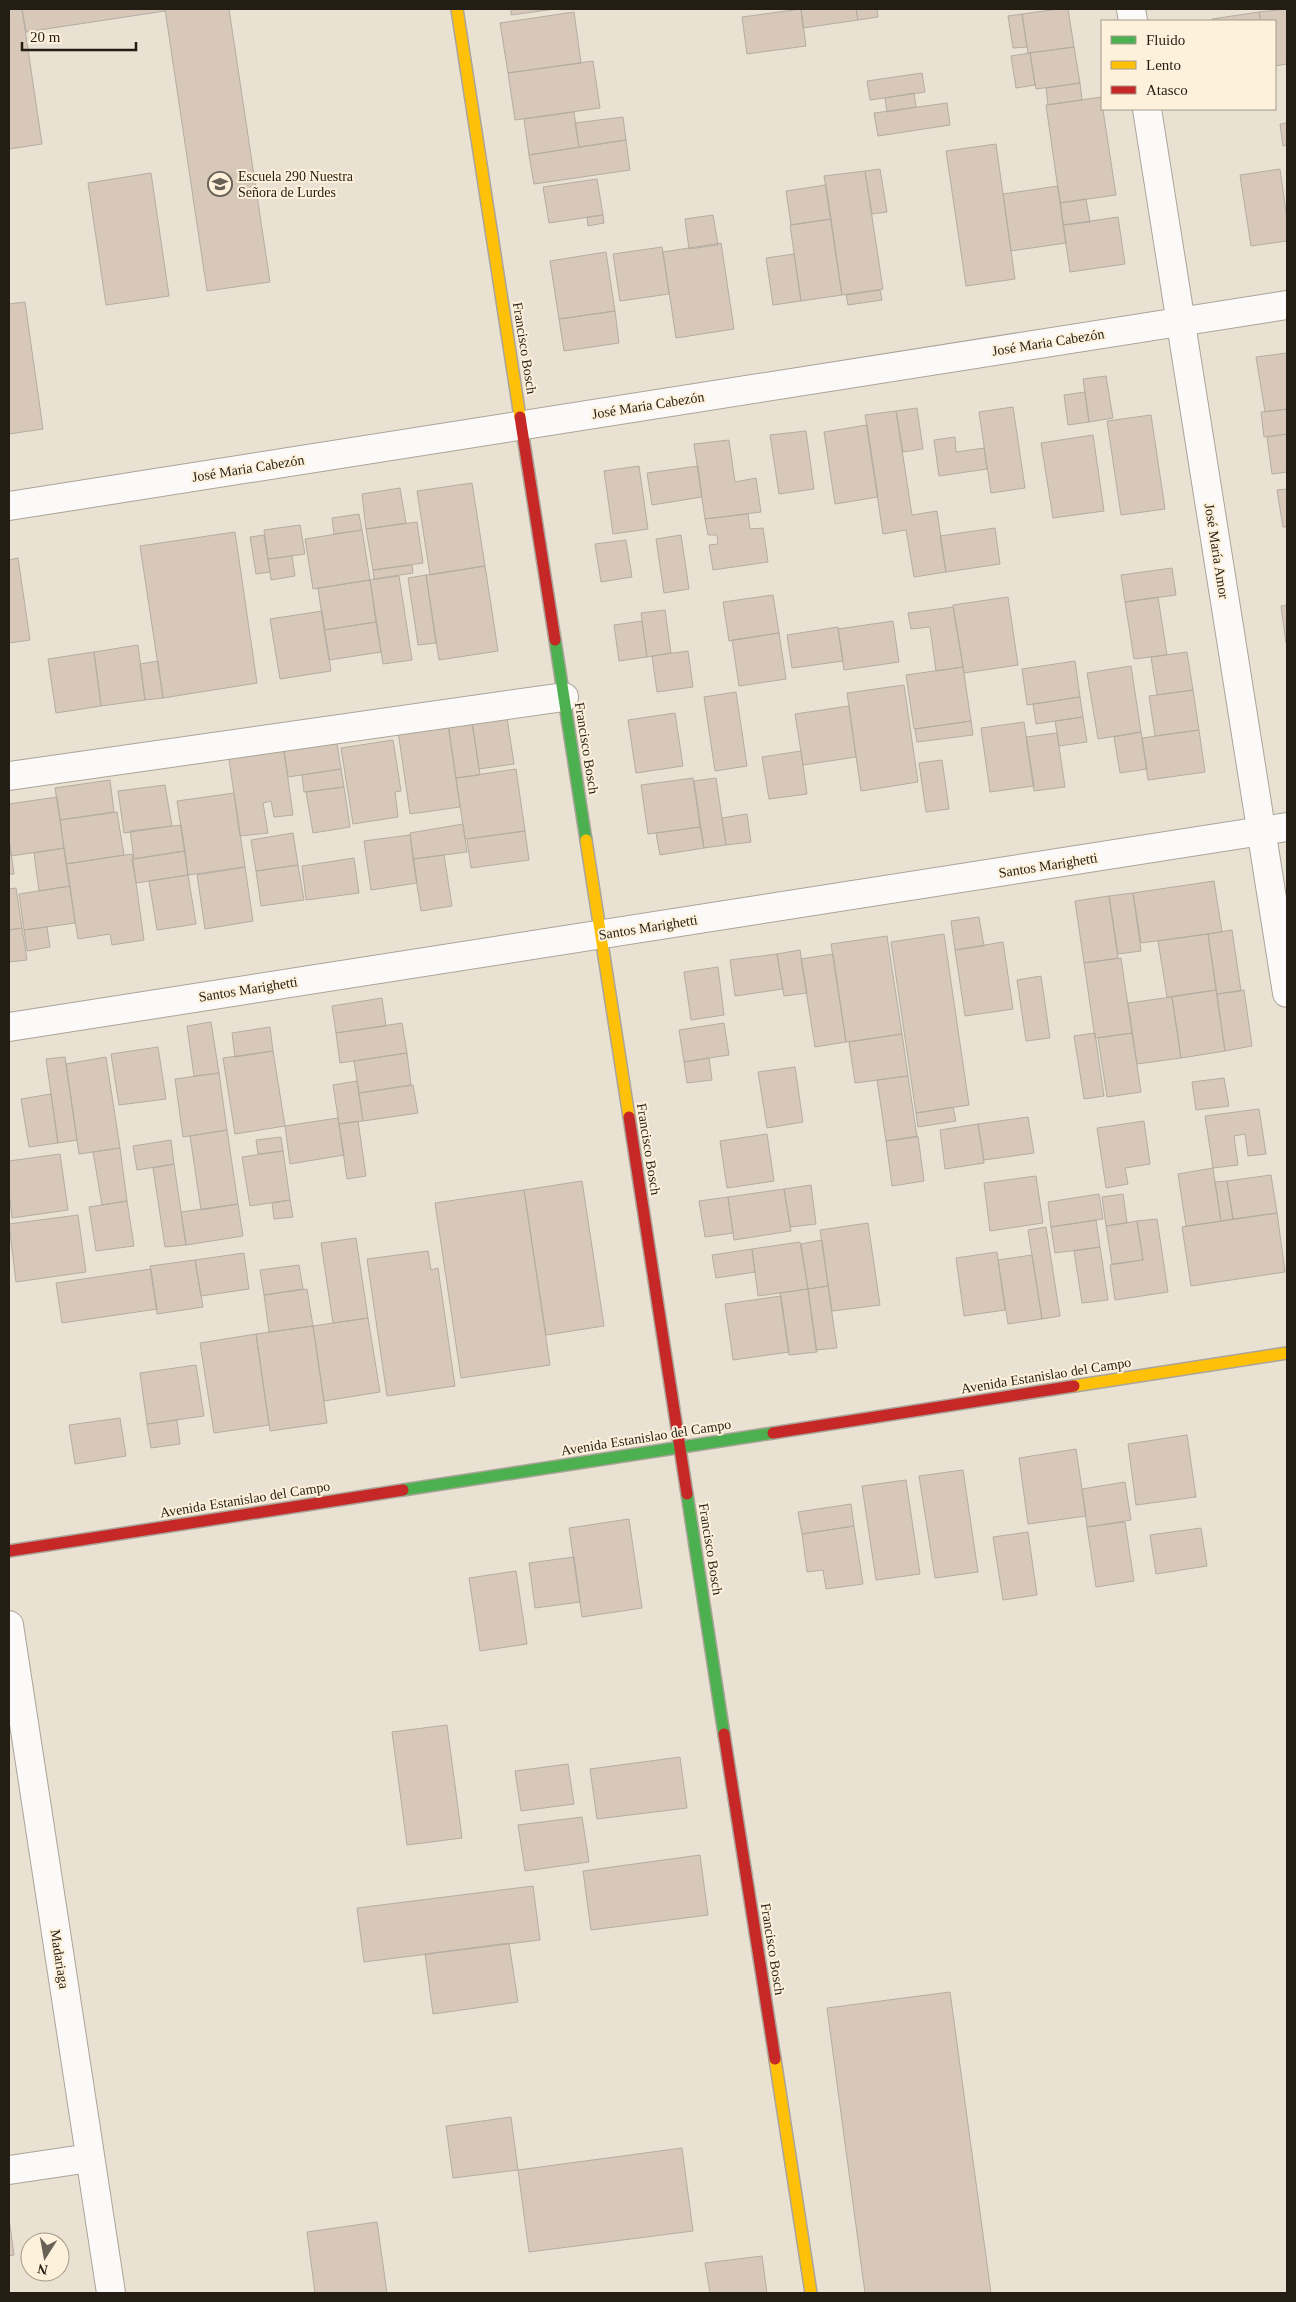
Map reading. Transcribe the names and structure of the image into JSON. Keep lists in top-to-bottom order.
{
  "streets": {
    "street": [
      "José Maria Cabezón",
      "Francisco Bosch",
      "José María Amor",
      "Santos Marighetti",
      "Avenida Estanislao del Campo",
      "Madariaga"
    ]
  },
  "crossings": [
    ["José Maria Cabezón", "Francisco Bosch"],
    ["José Maria Cabezón", "José María Amor"],
    ["Francisco Bosch", "Santos Marighetti"],
    ["Francisco Bosch", "Avenida Estanislao del Campo"],
    ["José María Amor", "Santos Marighetti"]
  ],
  "places": {
    "school or university": ["Escuela 290 Nuestra Señora de Lurdes"]
  },
  "legend": ["Fluido", "Lento", "Atasco"],
  "scale_bar": "20 m",
  "north": "bottom"
}
